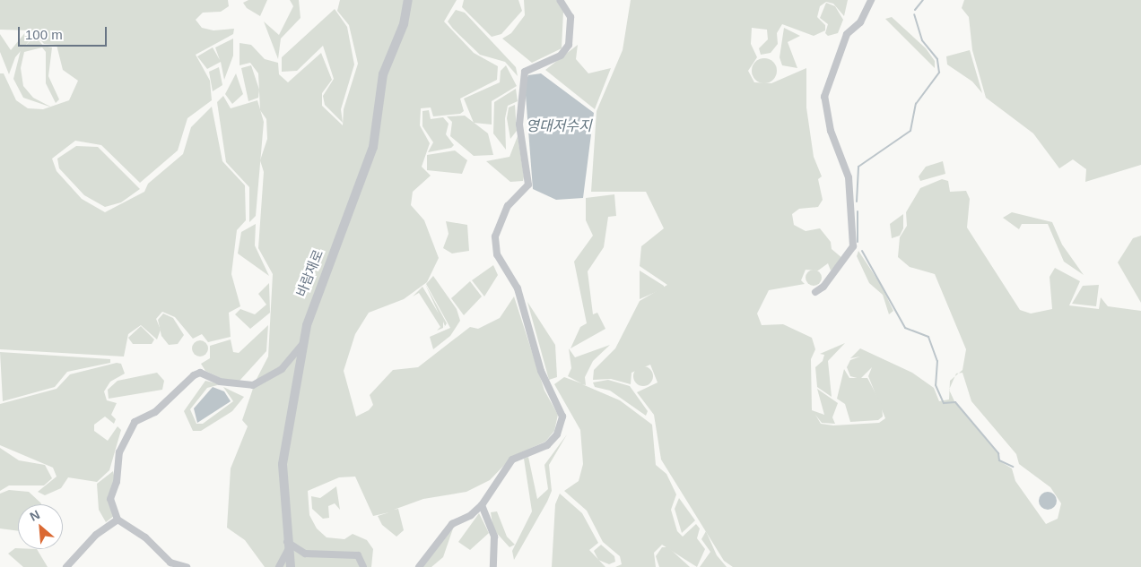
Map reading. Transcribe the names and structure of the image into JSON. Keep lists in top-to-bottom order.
{
  "streets": {
    "street": ["바람재로"]
  },
  "water": ["영대저수지"],
  "scale_bar": "100 m",
  "north": "top left"
}
